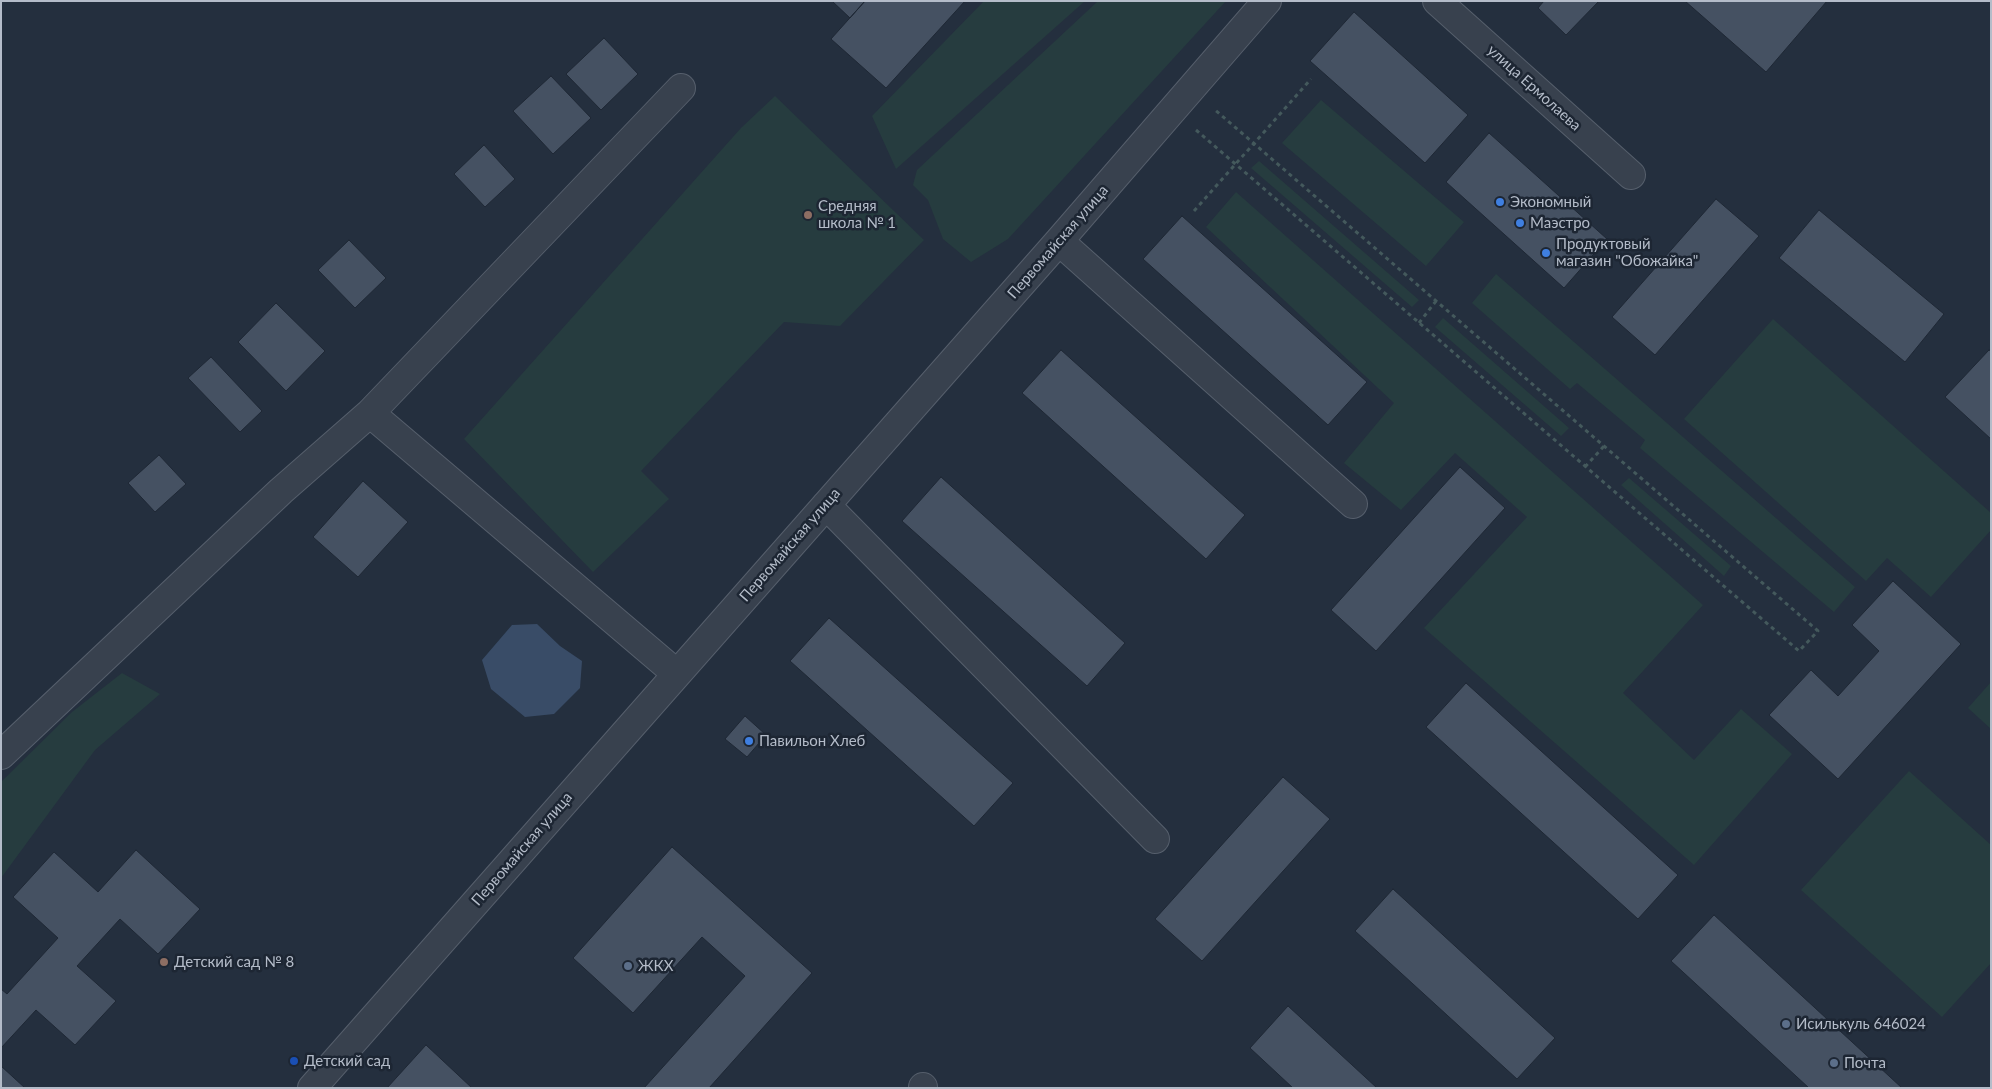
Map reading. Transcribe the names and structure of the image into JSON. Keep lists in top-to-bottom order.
{
  "streets": {
    "street": ["улица Ермолаева", "Первомайская улица"]
  },
  "places": [
    "Экономный",
    "Средняя школа № 1",
    "Маэстро",
    "Продуктовый магазин \"Обожайка\"",
    "Павильон Хлеб",
    "Детский сад № 8",
    "ЖКХ",
    "Исилькуль 646024",
    "Детский сад",
    "Почта"
  ]
}
